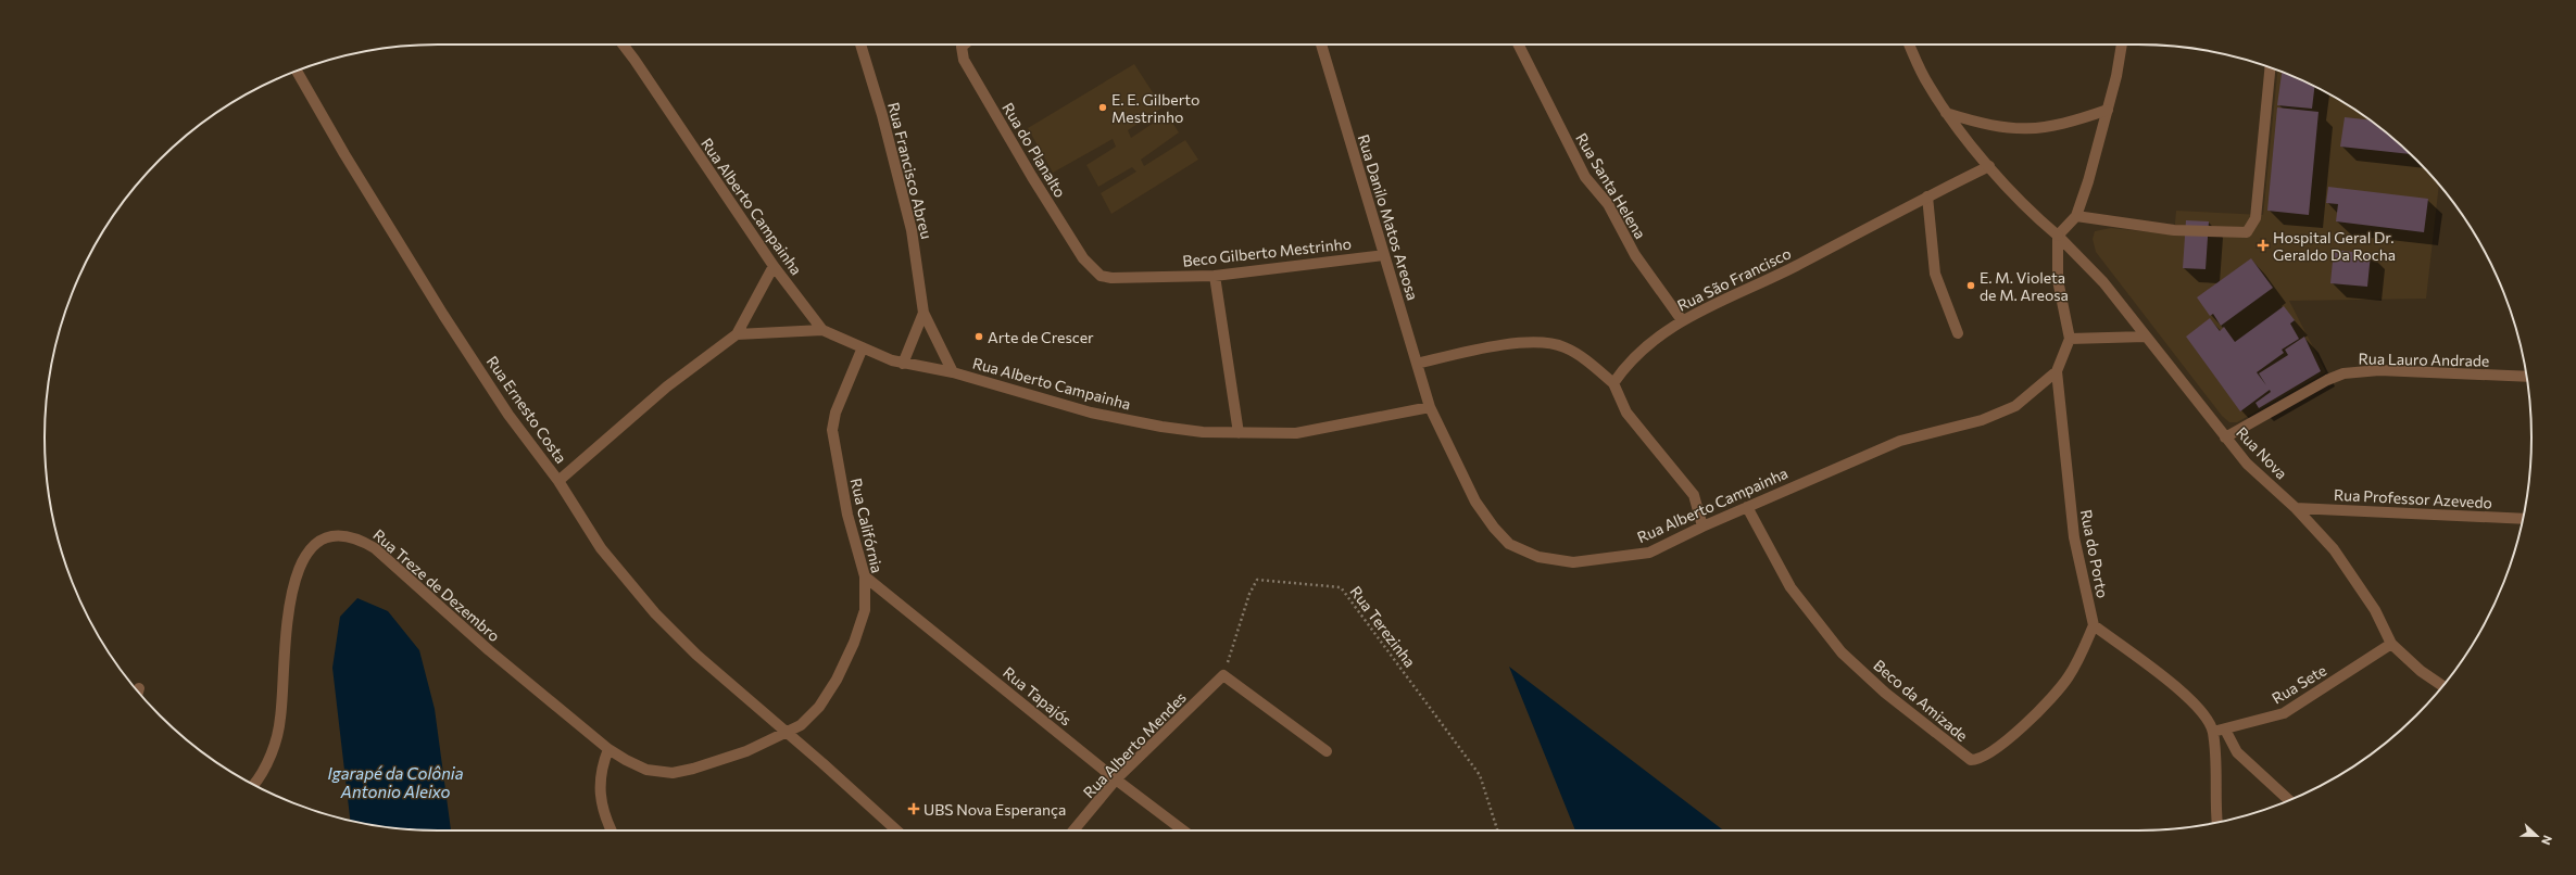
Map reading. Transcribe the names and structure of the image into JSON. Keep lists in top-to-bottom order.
{
  "streets": {
    "street": [
      "Rua do Planalto",
      "Rua Francisco Abreu",
      "Rua Santa Helena",
      "Rua Alberto Campainha",
      "Rua Danilo Matos Areosa",
      "Beco Gilberto Mestrinho",
      "Rua São Francisco",
      "Rua Lauro Andrade",
      "Rua Ernesto Costa",
      "Rua Nova",
      "Rua Professor Azevedo",
      "Rua Califórnia",
      "Rua do Porto",
      "Rua Treze de Dezembro",
      "Rua Sete",
      "Rua Tapajós",
      "Beco da Amizade",
      "Rua Alberto Mendes"
    ],
    "path": ["Rua Terezinha"]
  },
  "crossings": [
    ["Rua do Planalto", "Beco Gilberto Mestrinho"],
    ["Rua Francisco Abreu", "Rua Alberto Campainha"],
    ["Rua Santa Helena", "Rua São Francisco"],
    ["Rua Alberto Campainha", "Rua Danilo Matos Areosa"],
    ["Rua Alberto Campainha", "Rua Califórnia"],
    ["Rua Alberto Campainha", "Rua do Porto"],
    ["Rua Alberto Campainha", "Beco da Amizade"],
    ["Rua Danilo Matos Areosa", "Beco Gilberto Mestrinho"],
    ["Rua São Francisco", "Rua Nova"],
    ["Rua Lauro Andrade", "Rua Nova"],
    ["Rua Ernesto Costa", "Rua Califórnia"],
    ["Rua Nova", "Rua Professor Azevedo"],
    ["Rua Nova", "Rua Sete"],
    ["Rua Califórnia", "Rua Treze de Dezembro"],
    ["Rua Califórnia", "Rua Tapajós"],
    ["Rua do Porto", "Beco da Amizade"],
    ["Rua Terezinha", "Rua Alberto Mendes"],
    ["Rua Tapajós", "Rua Alberto Mendes"]
  ],
  "water": ["Igarapé da Colônia Antonio Aleixo"],
  "places": {
    "other": ["E. E. Gilberto Mestrinho", "E. M. Violeta de M. Areosa", "Arte de Crescer"],
    "health": ["Hospital Geral Dr. Geraldo Da Rocha", "UBS Nova Esperança"]
  },
  "north": "right"
}
